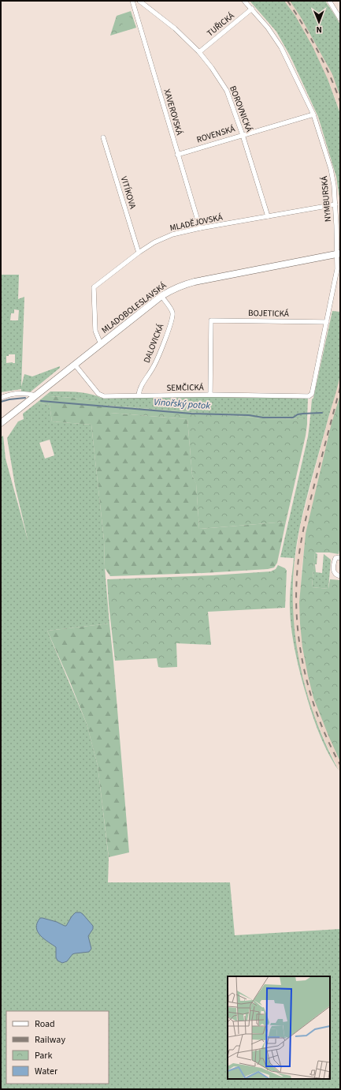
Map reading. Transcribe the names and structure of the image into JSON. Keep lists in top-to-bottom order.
{
  "streets": {
    "main road": ["MLADOBOLESLAVSKÁ"],
    "street": [
      "TUŘICKÁ",
      "BOROVNICKÁ",
      "XAVEROVSKÁ",
      "ROVENSKÁ",
      "VITÍKOVA",
      "NYMBURSKÁ",
      "MLADĚJOVSKÁ",
      "BOJETICKÁ",
      "DALOVICKÁ",
      "SEMČICKÁ"
    ]
  },
  "crossings": [
    ["TUŘICKÁ", "BOROVNICKÁ"],
    ["TUŘICKÁ", "NYMBURSKÁ"],
    ["BOROVNICKÁ", "ROVENSKÁ"],
    ["BOROVNICKÁ", "MLADĚJOVSKÁ"],
    ["XAVEROVSKÁ", "ROVENSKÁ"],
    ["XAVEROVSKÁ", "MLADĚJOVSKÁ"],
    ["ROVENSKÁ", "NYMBURSKÁ"],
    ["VITÍKOVA", "MLADĚJOVSKÁ"],
    ["NYMBURSKÁ", "MLADĚJOVSKÁ"],
    ["NYMBURSKÁ", "MLADOBOLESLAVSKÁ"],
    ["NYMBURSKÁ", "BOJETICKÁ"],
    ["NYMBURSKÁ", "SEMČICKÁ"],
    ["MLADĚJOVSKÁ", "MLADOBOLESLAVSKÁ"],
    ["MLADOBOLESLAVSKÁ", "DALOVICKÁ"],
    ["MLADOBOLESLAVSKÁ", "SEMČICKÁ"],
    ["BOJETICKÁ", "SEMČICKÁ"],
    ["DALOVICKÁ", "SEMČICKÁ"]
  ],
  "water": ["Vinořský potok"],
  "legend": [
    "Road",
    "Railway",
    "Park",
    "Water"
  ],
  "north": "bottom"
}
